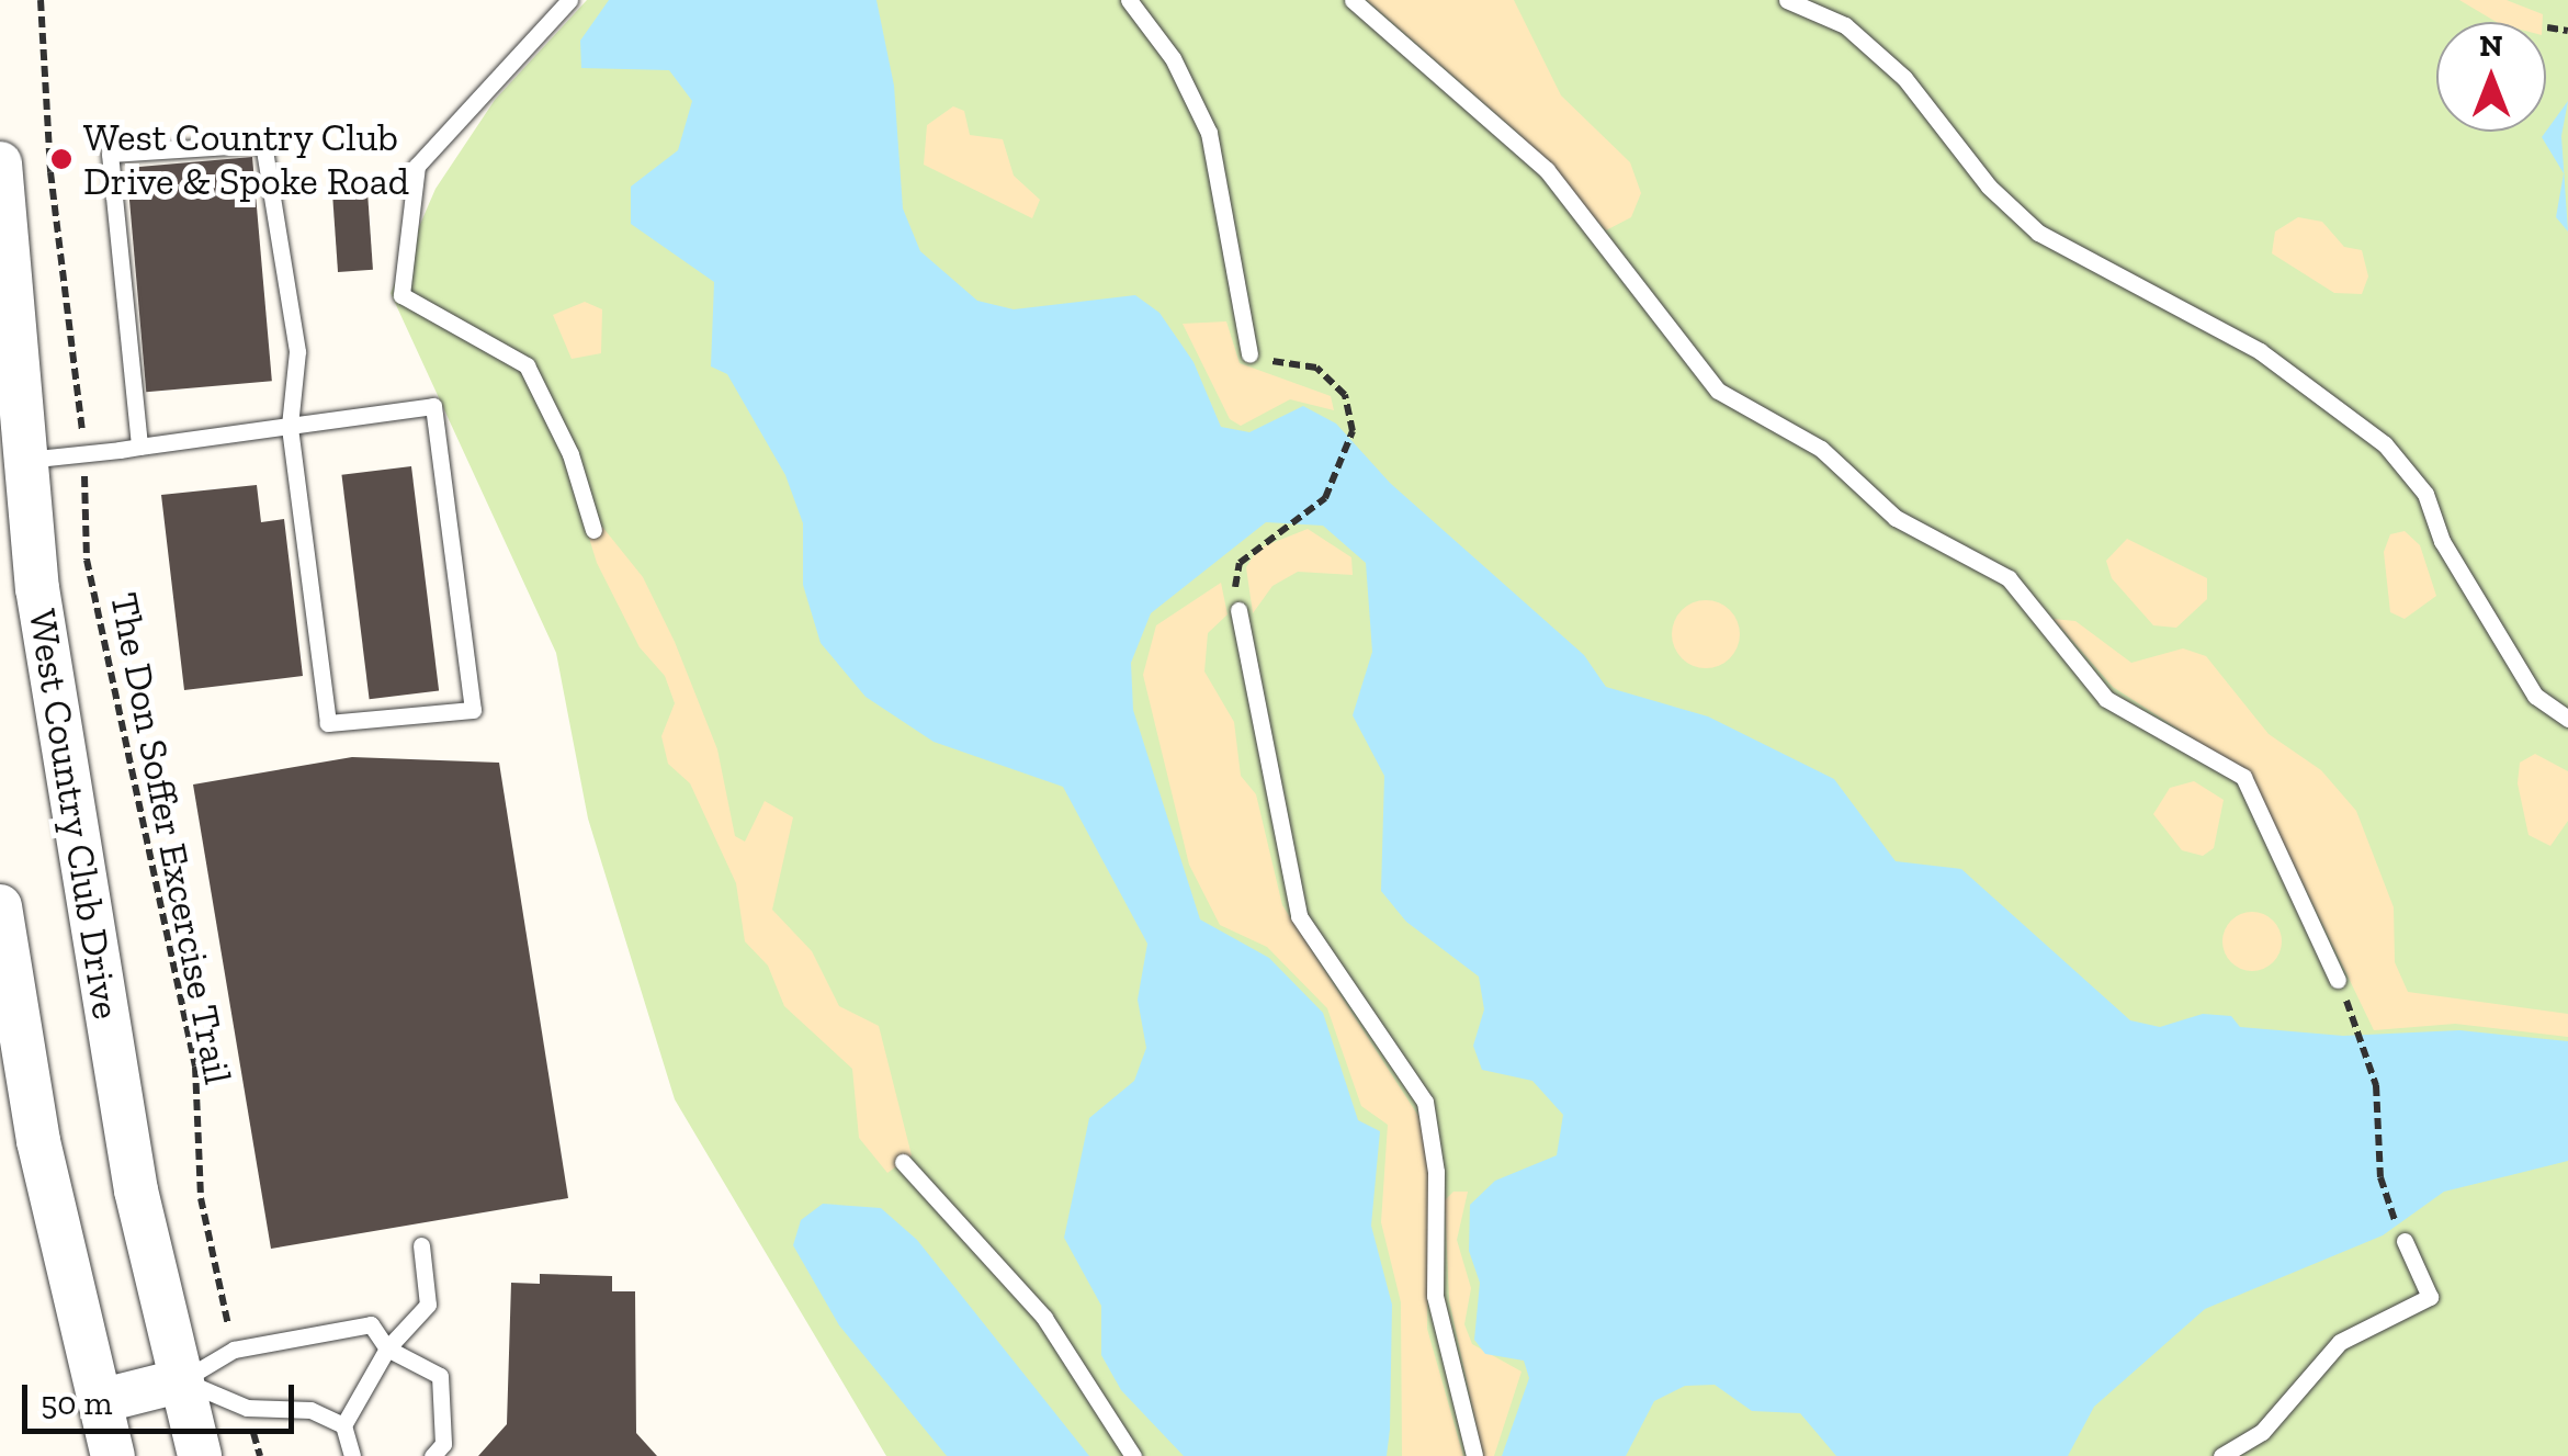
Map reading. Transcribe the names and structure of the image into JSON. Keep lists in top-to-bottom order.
{
  "streets": {
    "street": ["West Country Club Drive"],
    "path": ["The Don Soffer Excercise Trail"]
  },
  "places": ["West Country Club Drive & Spoke Road"],
  "scale_bar": "50 m",
  "north": "top"
}
